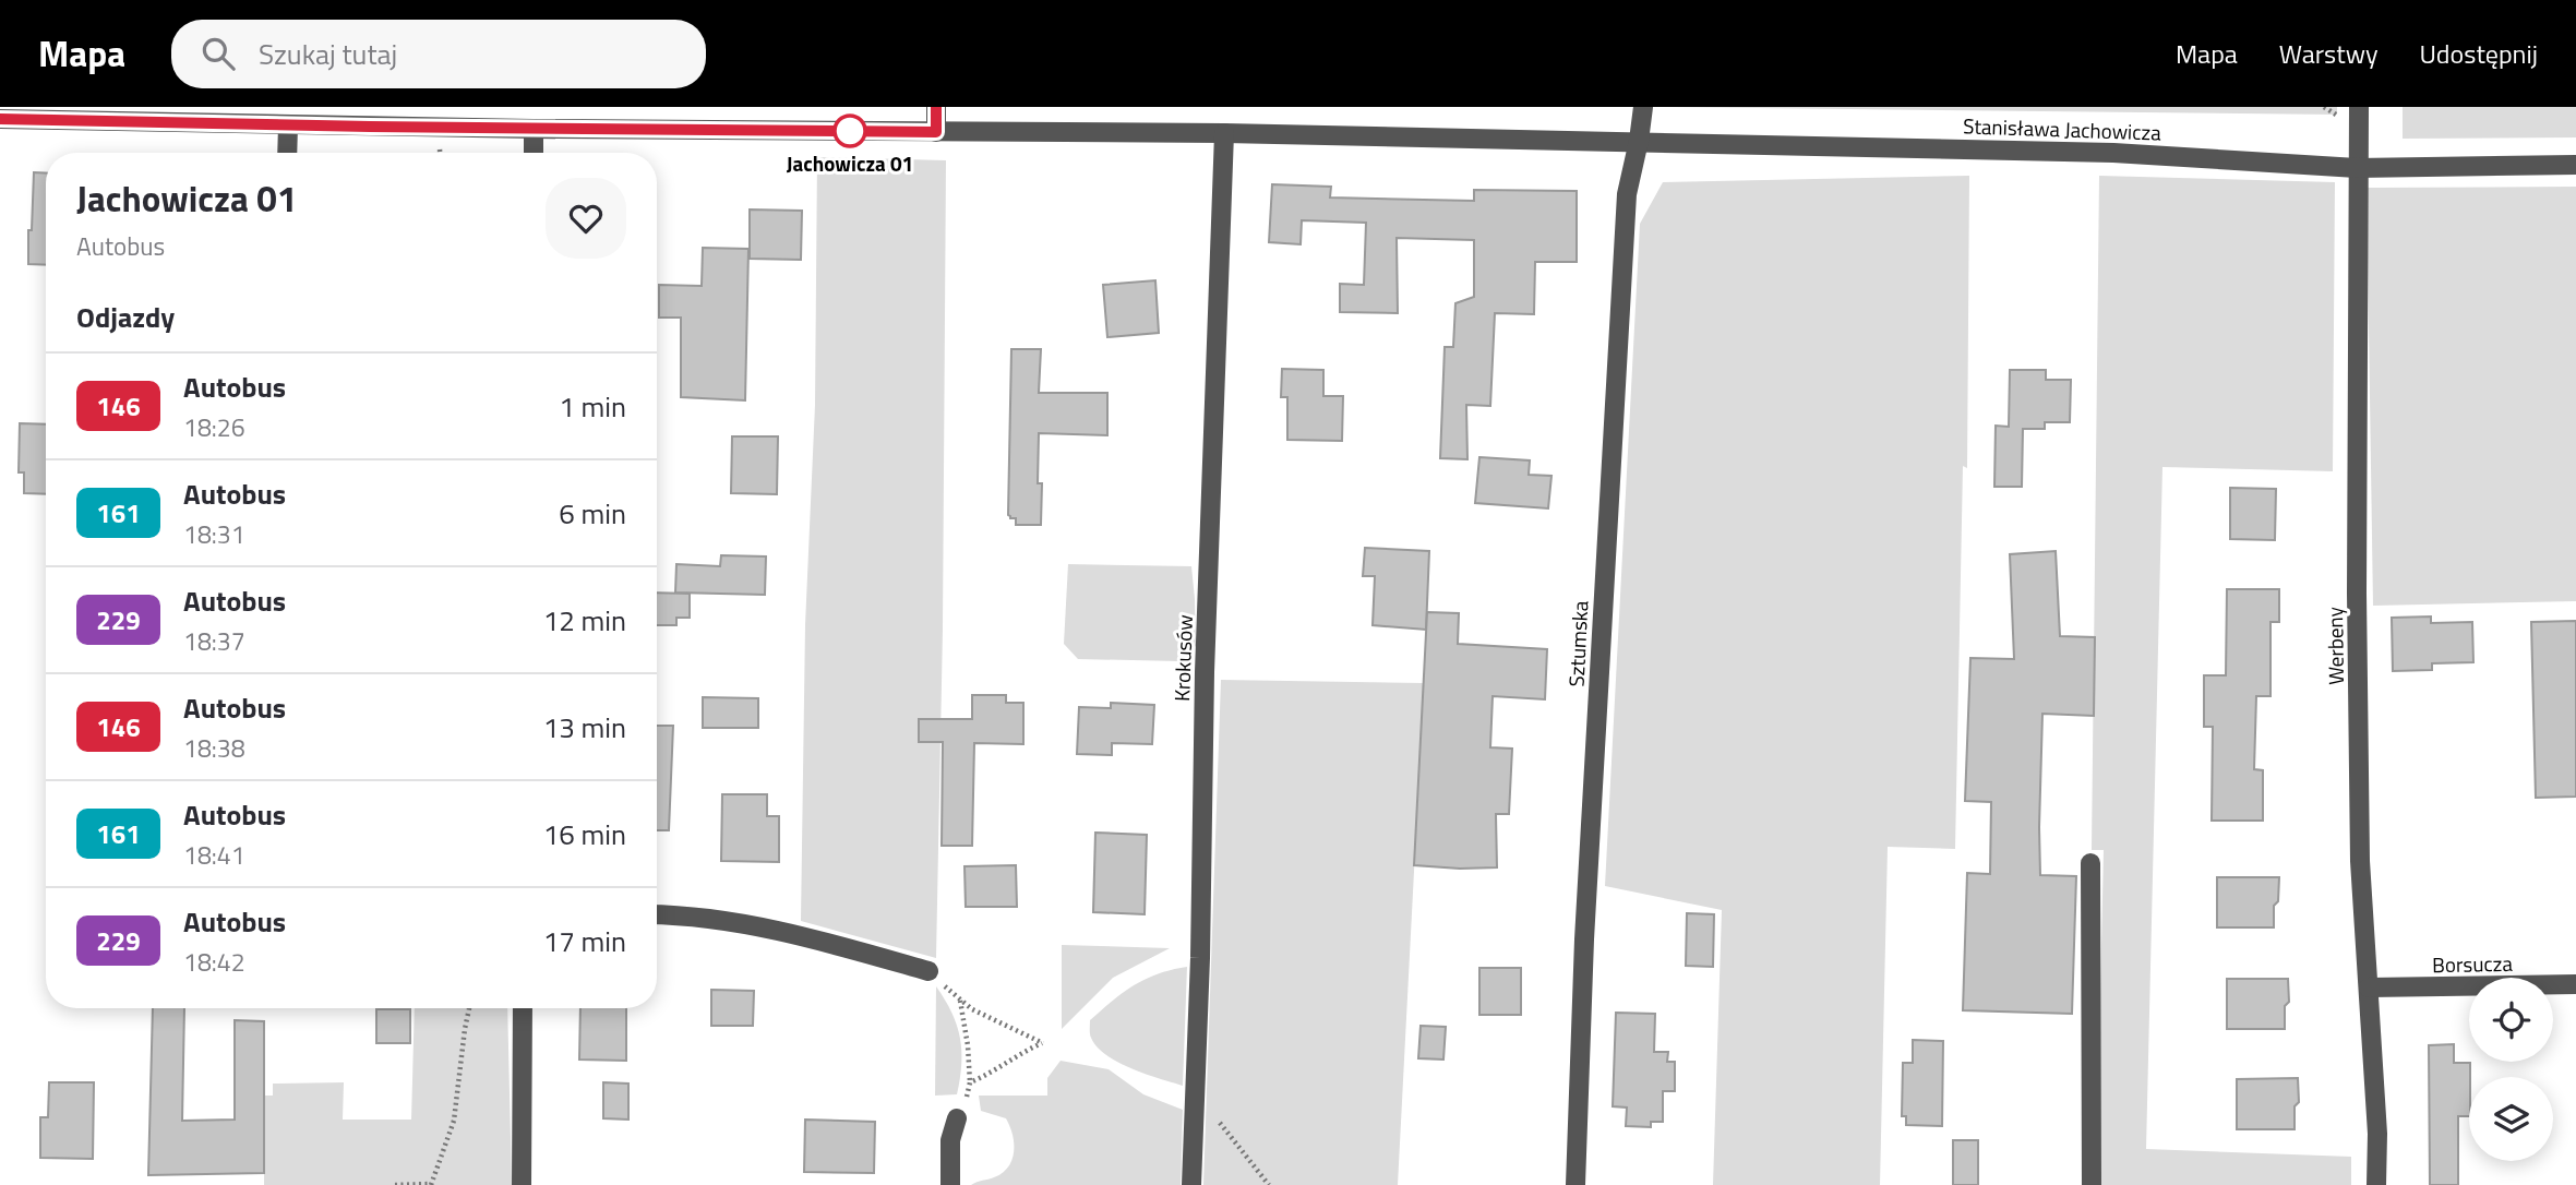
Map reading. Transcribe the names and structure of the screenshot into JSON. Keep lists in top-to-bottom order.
{
  "streets": {
    "street": [
      "Stanisława Jachowicza",
      "Sztumska",
      "Werbeny",
      "Krokusów",
      "Borsucza"
    ]
  },
  "crossings": [
    ["Stanisława Jachowicza", "Sztumska"],
    ["Stanisława Jachowicza", "Werbeny"],
    ["Stanisława Jachowicza", "Krokusów"],
    ["Werbeny", "Borsucza"]
  ],
  "places": ["Jachowicza 01"],
  "lines": ["bus line 146"],
  "page": {
    "header": "Mapa",
    "search": "Szukaj tutaj",
    "nav": ["Mapa", "Warstwy", "Udostępnij"],
    "heading": [
      ["Jachowicza 01", "Autobus"],
      "Odjazdy"
    ],
    "list": [
      {
        "mark": "146",
        "name": "Autobus",
        "note": "18:26",
        "value": "1 min"
      },
      {
        "mark": "161",
        "name": "Autobus",
        "note": "18:31",
        "value": "6 min"
      },
      {
        "mark": "229",
        "name": "Autobus",
        "note": "18:37",
        "value": "12 min"
      },
      {
        "mark": "146",
        "name": "Autobus",
        "note": "18:38",
        "value": "13 min"
      },
      {
        "mark": "161",
        "name": "Autobus",
        "note": "18:41",
        "value": "16 min"
      },
      {
        "mark": "229",
        "name": "Autobus",
        "note": "18:42",
        "value": "17 min"
      }
    ]
  }
}
